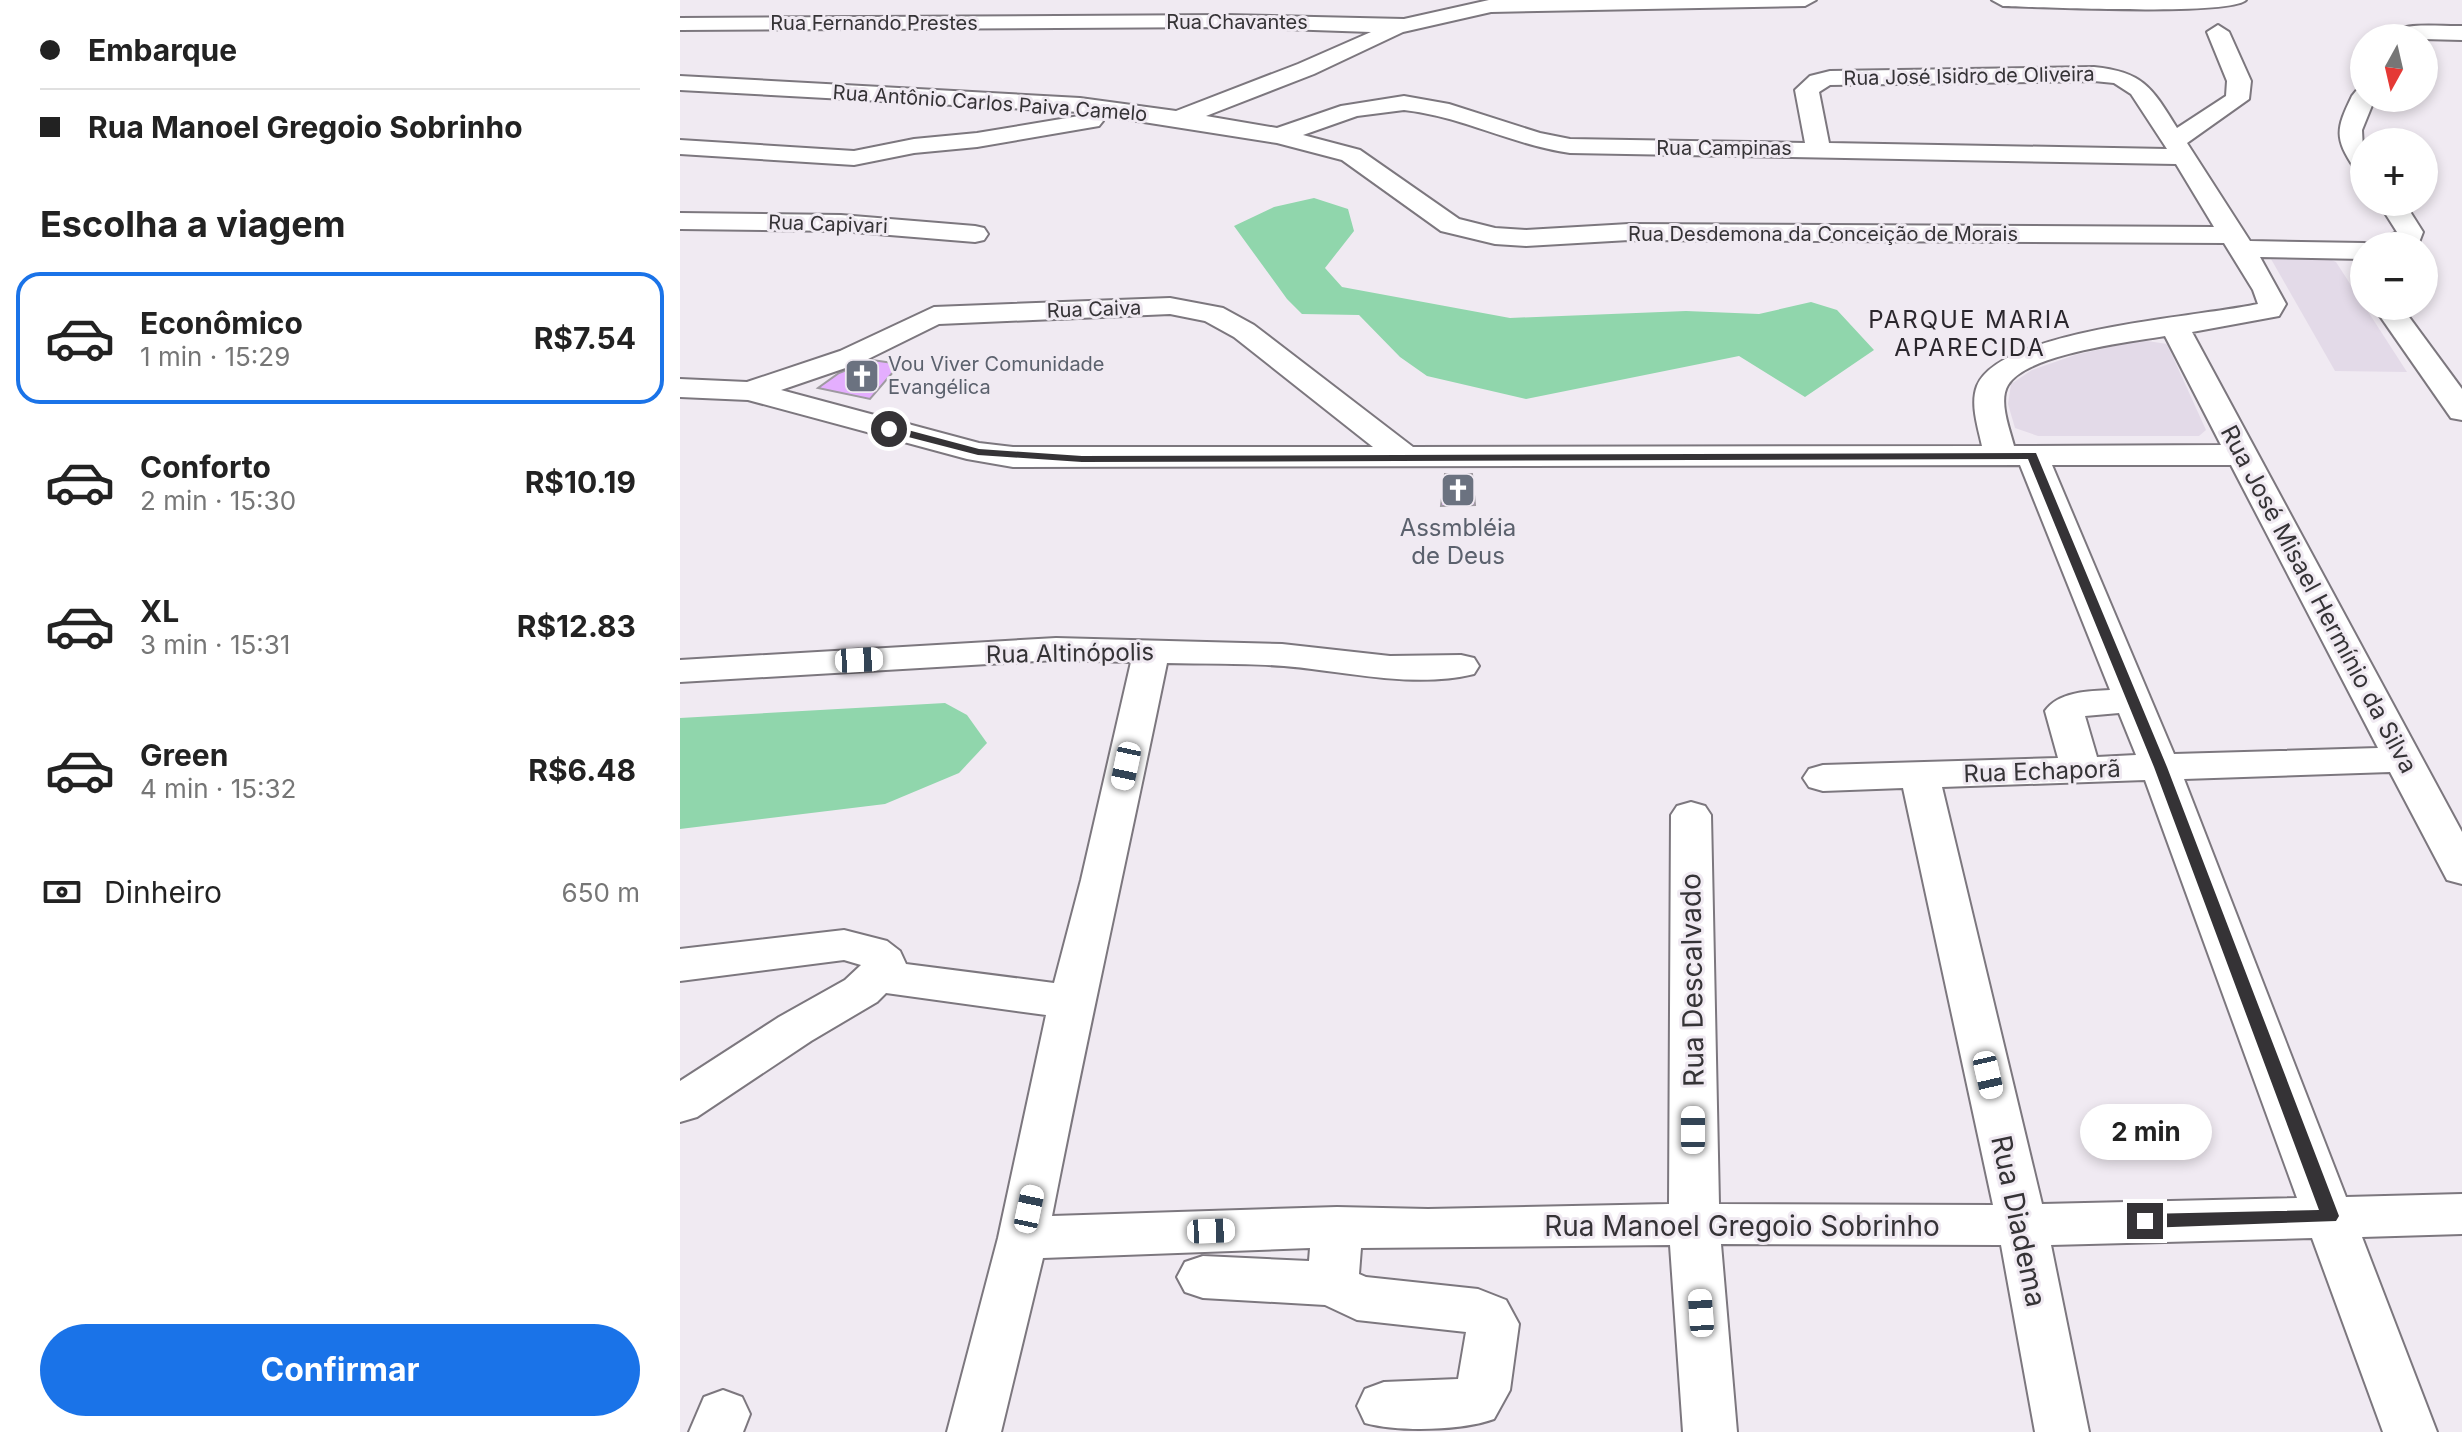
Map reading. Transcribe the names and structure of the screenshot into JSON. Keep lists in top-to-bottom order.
{
  "streets": {
    "street": [
      "Rua Chavantes",
      "Rua Fernando Prestes",
      "Rua José Isidro de Oliveira",
      "Rua Antônio Carlos Paiva Camelo",
      "Rua Campinas",
      "Rua Capivari",
      "Rua Desdemona da Conceição de Morais",
      "Rua Caiva",
      "Rua José Misael Hermínio da Silva",
      "Rua Altinópolis",
      "Rua Echaporã",
      "Rua Descalvado",
      "Rua Diadema",
      "Rua Manoel Gregoio Sobrinho"
    ]
  },
  "crossings": [
    ["Rua Chavantes", "Rua Fernando Prestes"],
    ["Rua Chavantes", "Rua Antônio Carlos Paiva Camelo"],
    ["Rua José Isidro de Oliveira", "Rua Campinas"],
    ["Rua José Isidro de Oliveira", "Rua Desdemona da Conceição de Morais"],
    ["Rua José Isidro de Oliveira", "Rua José Misael Hermínio da Silva"],
    ["Rua José Isidro de Oliveira", "Rua Echaporã"],
    ["Rua José Isidro de Oliveira", "Rua Manoel Gregoio Sobrinho"],
    ["Rua Antônio Carlos Paiva Camelo", "Rua Campinas"],
    ["Rua Antônio Carlos Paiva Camelo", "Rua Desdemona da Conceição de Morais"],
    ["Rua José Misael Hermínio da Silva", "Rua Echaporã"],
    ["Rua Echaporã", "Rua Diadema"],
    ["Rua Descalvado", "Rua Manoel Gregoio Sobrinho"],
    ["Rua Diadema", "Rua Manoel Gregoio Sobrinho"]
  ],
  "districts": ["PARQUE MARIA APARECIDA"],
  "places": {
    "church": ["Vou Viver Comunidade Evangélica", "Assmbléia de Deus"]
  },
  "north": "bottom",
  "page": {
    "banner": ["Embarque", "Rua Manoel Gregoio Sobrinho"],
    "map_buttons": ["+", "−"],
    "heading": "Escolha a viagem",
    "list": [
      {
        "name": "Econômico",
        "note": "1 min · 15:29",
        "value": "R$7.54"
      },
      {
        "name": "Conforto",
        "note": "2 min · 15:30",
        "value": "R$10.19"
      },
      {
        "name": "XL",
        "note": "3 min · 15:31",
        "value": "R$12.83"
      },
      {
        "name": "Green",
        "note": "4 min · 15:32",
        "value": "R$6.48"
      }
    ],
    "pay": ["Dinheiro", "650 m"],
    "bubble": "2 min",
    "buttons": "Confirmar"
  }
}
